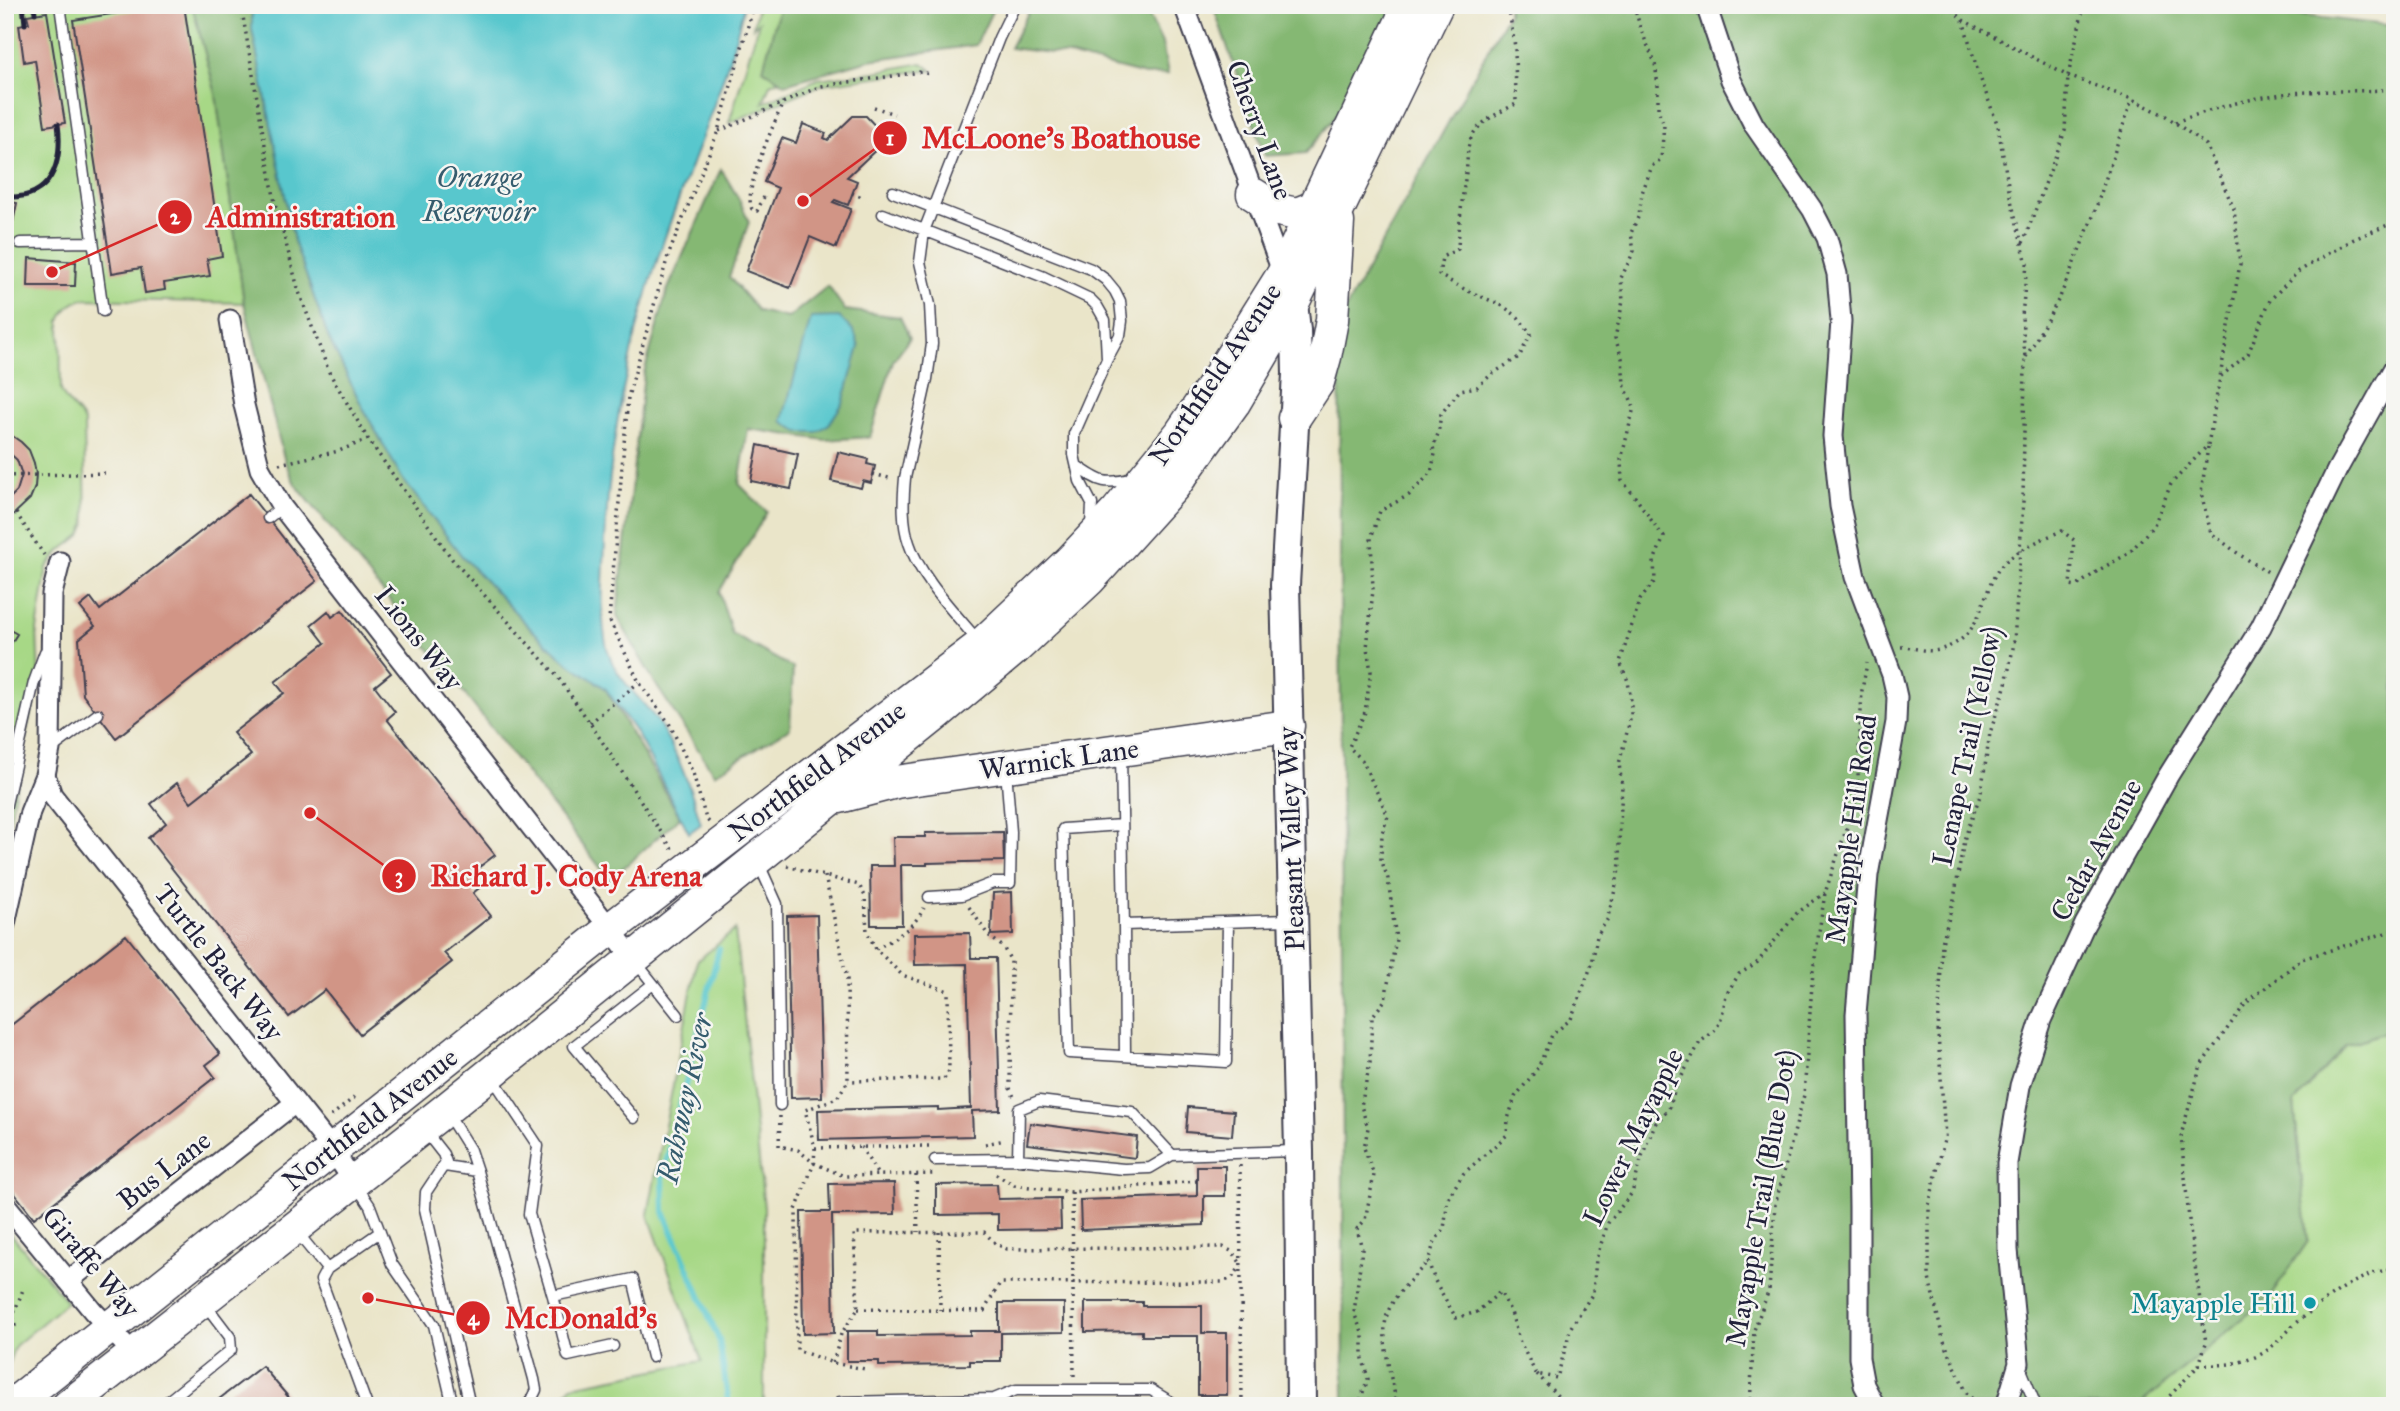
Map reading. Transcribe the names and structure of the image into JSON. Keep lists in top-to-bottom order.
{
  "streets": {
    "main road": ["Northfield Avenue", "Warnick Lane", "Pleasant Valley Way"],
    "street": [
      "Cherry Lane",
      "Lions Way",
      "Mayapple Hill Road",
      "Cedar Avenue",
      "Turtle Back Way",
      "Bus Lane",
      "Giraffe Way"
    ],
    "path": ["Lenape Trail (Yellow)", "Lower Mayapple", "Mayapple Trail (Blue Dot)"]
  },
  "crossings": [
    ["Cherry Lane", "Northfield Avenue"],
    ["Cherry Lane", "Pleasant Valley Way"],
    ["Northfield Avenue", "Lions Way"],
    ["Northfield Avenue", "Warnick Lane"],
    ["Northfield Avenue", "Pleasant Valley Way"],
    ["Northfield Avenue", "Turtle Back Way"],
    ["Northfield Avenue", "Giraffe Way"],
    ["Warnick Lane", "Pleasant Valley Way"],
    ["Mayapple Hill Road", "Mayapple Trail (Blue Dot)"],
    ["Turtle Back Way", "Bus Lane"],
    ["Lower Mayapple", "Mayapple Trail (Blue Dot)"],
    ["Bus Lane", "Giraffe Way"]
  ],
  "water": ["Orange Reservoir", "Rahway River"],
  "places": [
    "McLoone's Boathouse",
    "Administration",
    "Richard J. Cody Arena",
    "McDonald's",
    "Mayapple Hill"
  ]
}
